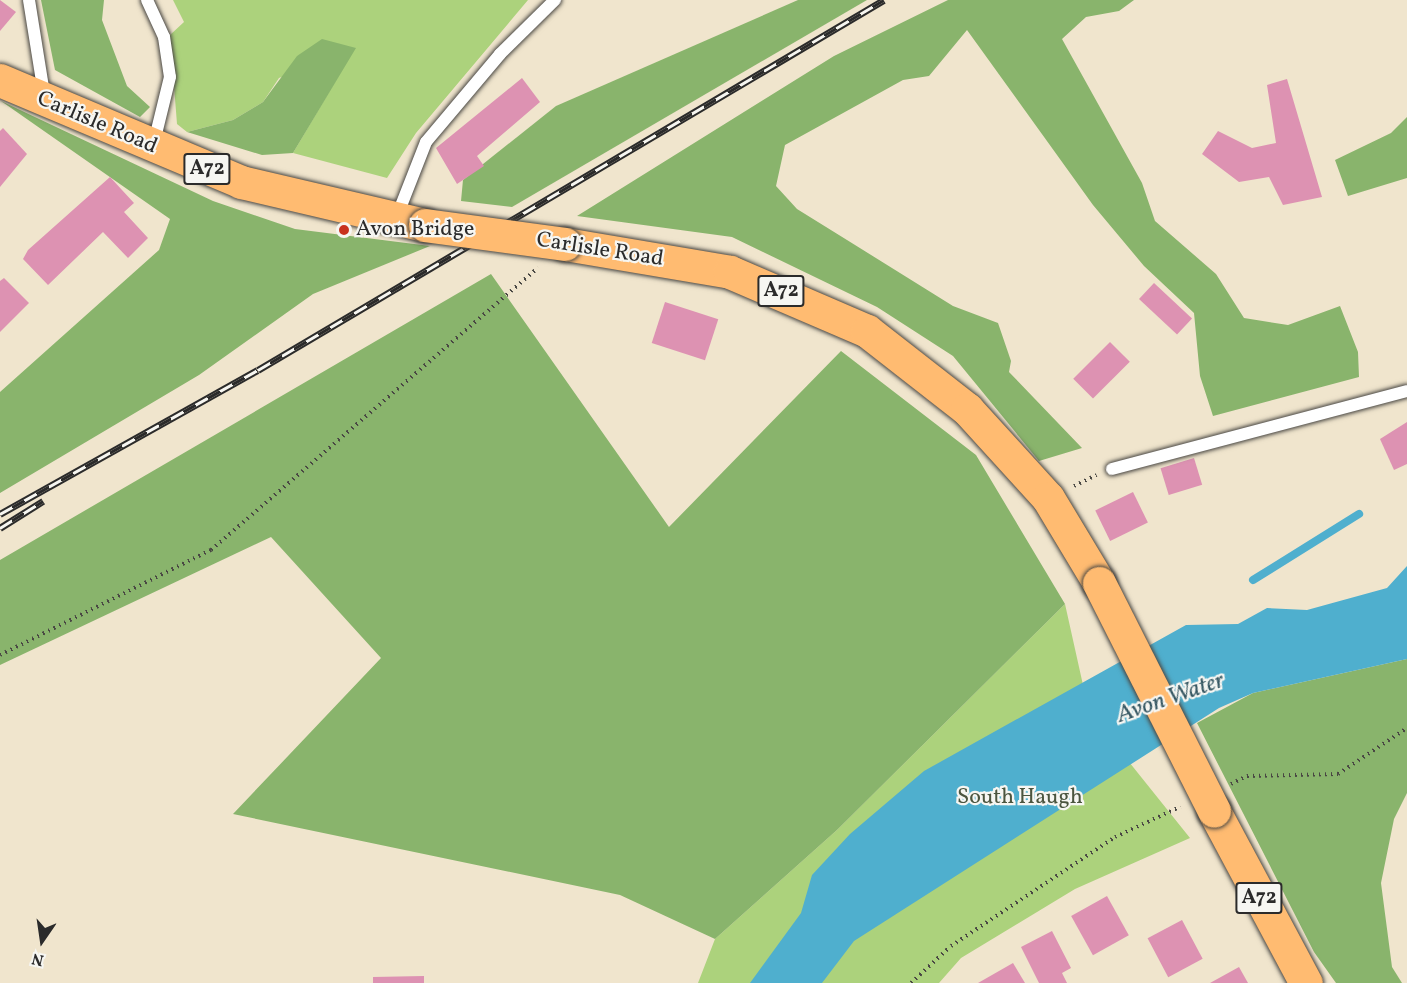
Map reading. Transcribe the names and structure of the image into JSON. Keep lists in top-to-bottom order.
{
  "streets": {
    "main road": ["Carlisle Road", "A72"]
  },
  "crossings": [
    ["Carlisle Road", "A72"]
  ],
  "water": ["Avon Water"],
  "parks": ["South Haugh"],
  "places": ["Avon Bridge"],
  "north": "bottom"
}
